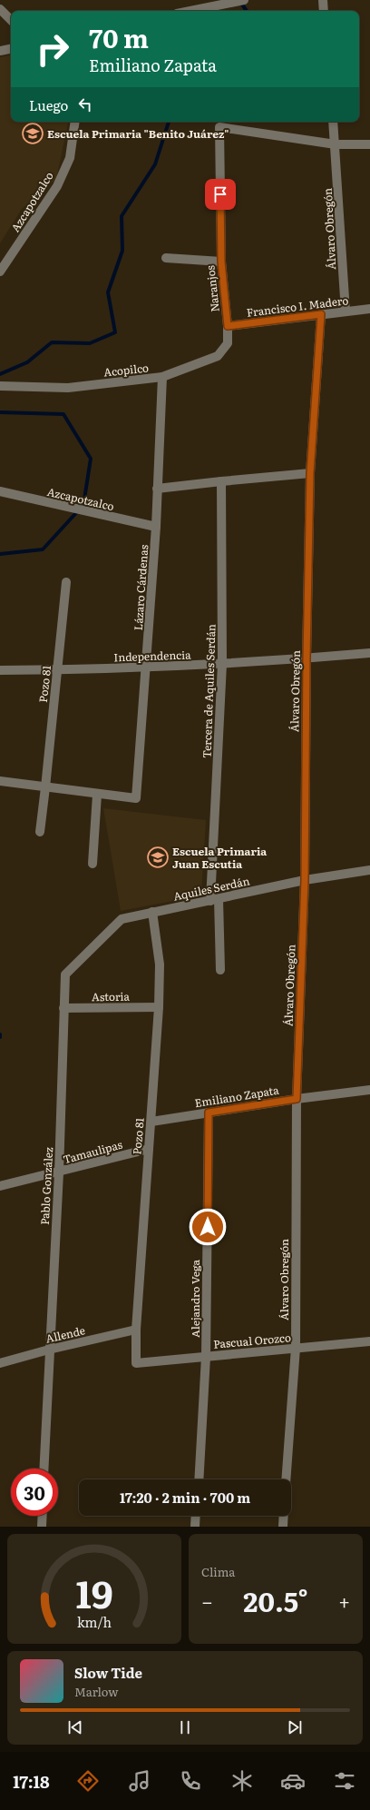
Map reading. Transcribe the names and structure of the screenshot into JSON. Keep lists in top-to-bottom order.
{
  "streets": {
    "street": [
      "Azcapotzalco",
      "Álvaro Obregón",
      "Naranjos",
      "Francisco I. Madero",
      "Acopilco",
      "Lázaro Cárdenas",
      "Independencia",
      "Pozo 81",
      "Tercera de Aquiles Serdán",
      "Aquiles Serdán",
      "Astoria",
      "Emiliano Zapata",
      "Tamaulipas",
      "Pablo González",
      "Alejandro Vega",
      "Allende",
      "Pascual Orozco"
    ]
  },
  "crossings": [
    ["Azcapotzalco", "Lázaro Cárdenas"],
    ["Álvaro Obregón", "Naranjos"],
    ["Álvaro Obregón", "Francisco I. Madero"],
    ["Álvaro Obregón", "Independencia"],
    ["Álvaro Obregón", "Aquiles Serdán"],
    ["Álvaro Obregón", "Emiliano Zapata"],
    ["Álvaro Obregón", "Pascual Orozco"],
    ["Naranjos", "Francisco I. Madero"],
    ["Naranjos", "Acopilco"],
    ["Francisco I. Madero", "Acopilco"],
    ["Acopilco", "Lázaro Cárdenas"],
    ["Lázaro Cárdenas", "Independencia"],
    ["Independencia", "Pozo 81"],
    ["Independencia", "Tercera de Aquiles Serdán"],
    ["Pozo 81", "Aquiles Serdán"],
    ["Pozo 81", "Astoria"],
    ["Pozo 81", "Emiliano Zapata"],
    ["Pozo 81", "Tamaulipas"],
    ["Pozo 81", "Allende"],
    ["Pozo 81", "Pascual Orozco"],
    ["Tercera de Aquiles Serdán", "Aquiles Serdán"],
    ["Aquiles Serdán", "Pablo González"],
    ["Astoria", "Pablo González"],
    ["Emiliano Zapata", "Alejandro Vega"],
    ["Tamaulipas", "Pablo González"],
    ["Pablo González", "Allende"],
    ["Alejandro Vega", "Pascual Orozco"]
  ],
  "places": {
    "school or university": ["Escuela Primaria \"Benito Juárez\"", "Escuela Primaria Juan Escutia"]
  },
  "page": {
    "turn": ["70 m", "Emiliano Zapata"],
    "then": "Luego",
    "limit": "30",
    "trip": "17:20 · 2 min · 700 m",
    "tile": "Clima",
    "heat": ["−", "20.5°", "+"],
    "song": ["Slow Tide", "Marlow"],
    "tabs": "17:18",
    "gauge": ["19", "km/h"]
  }
}
